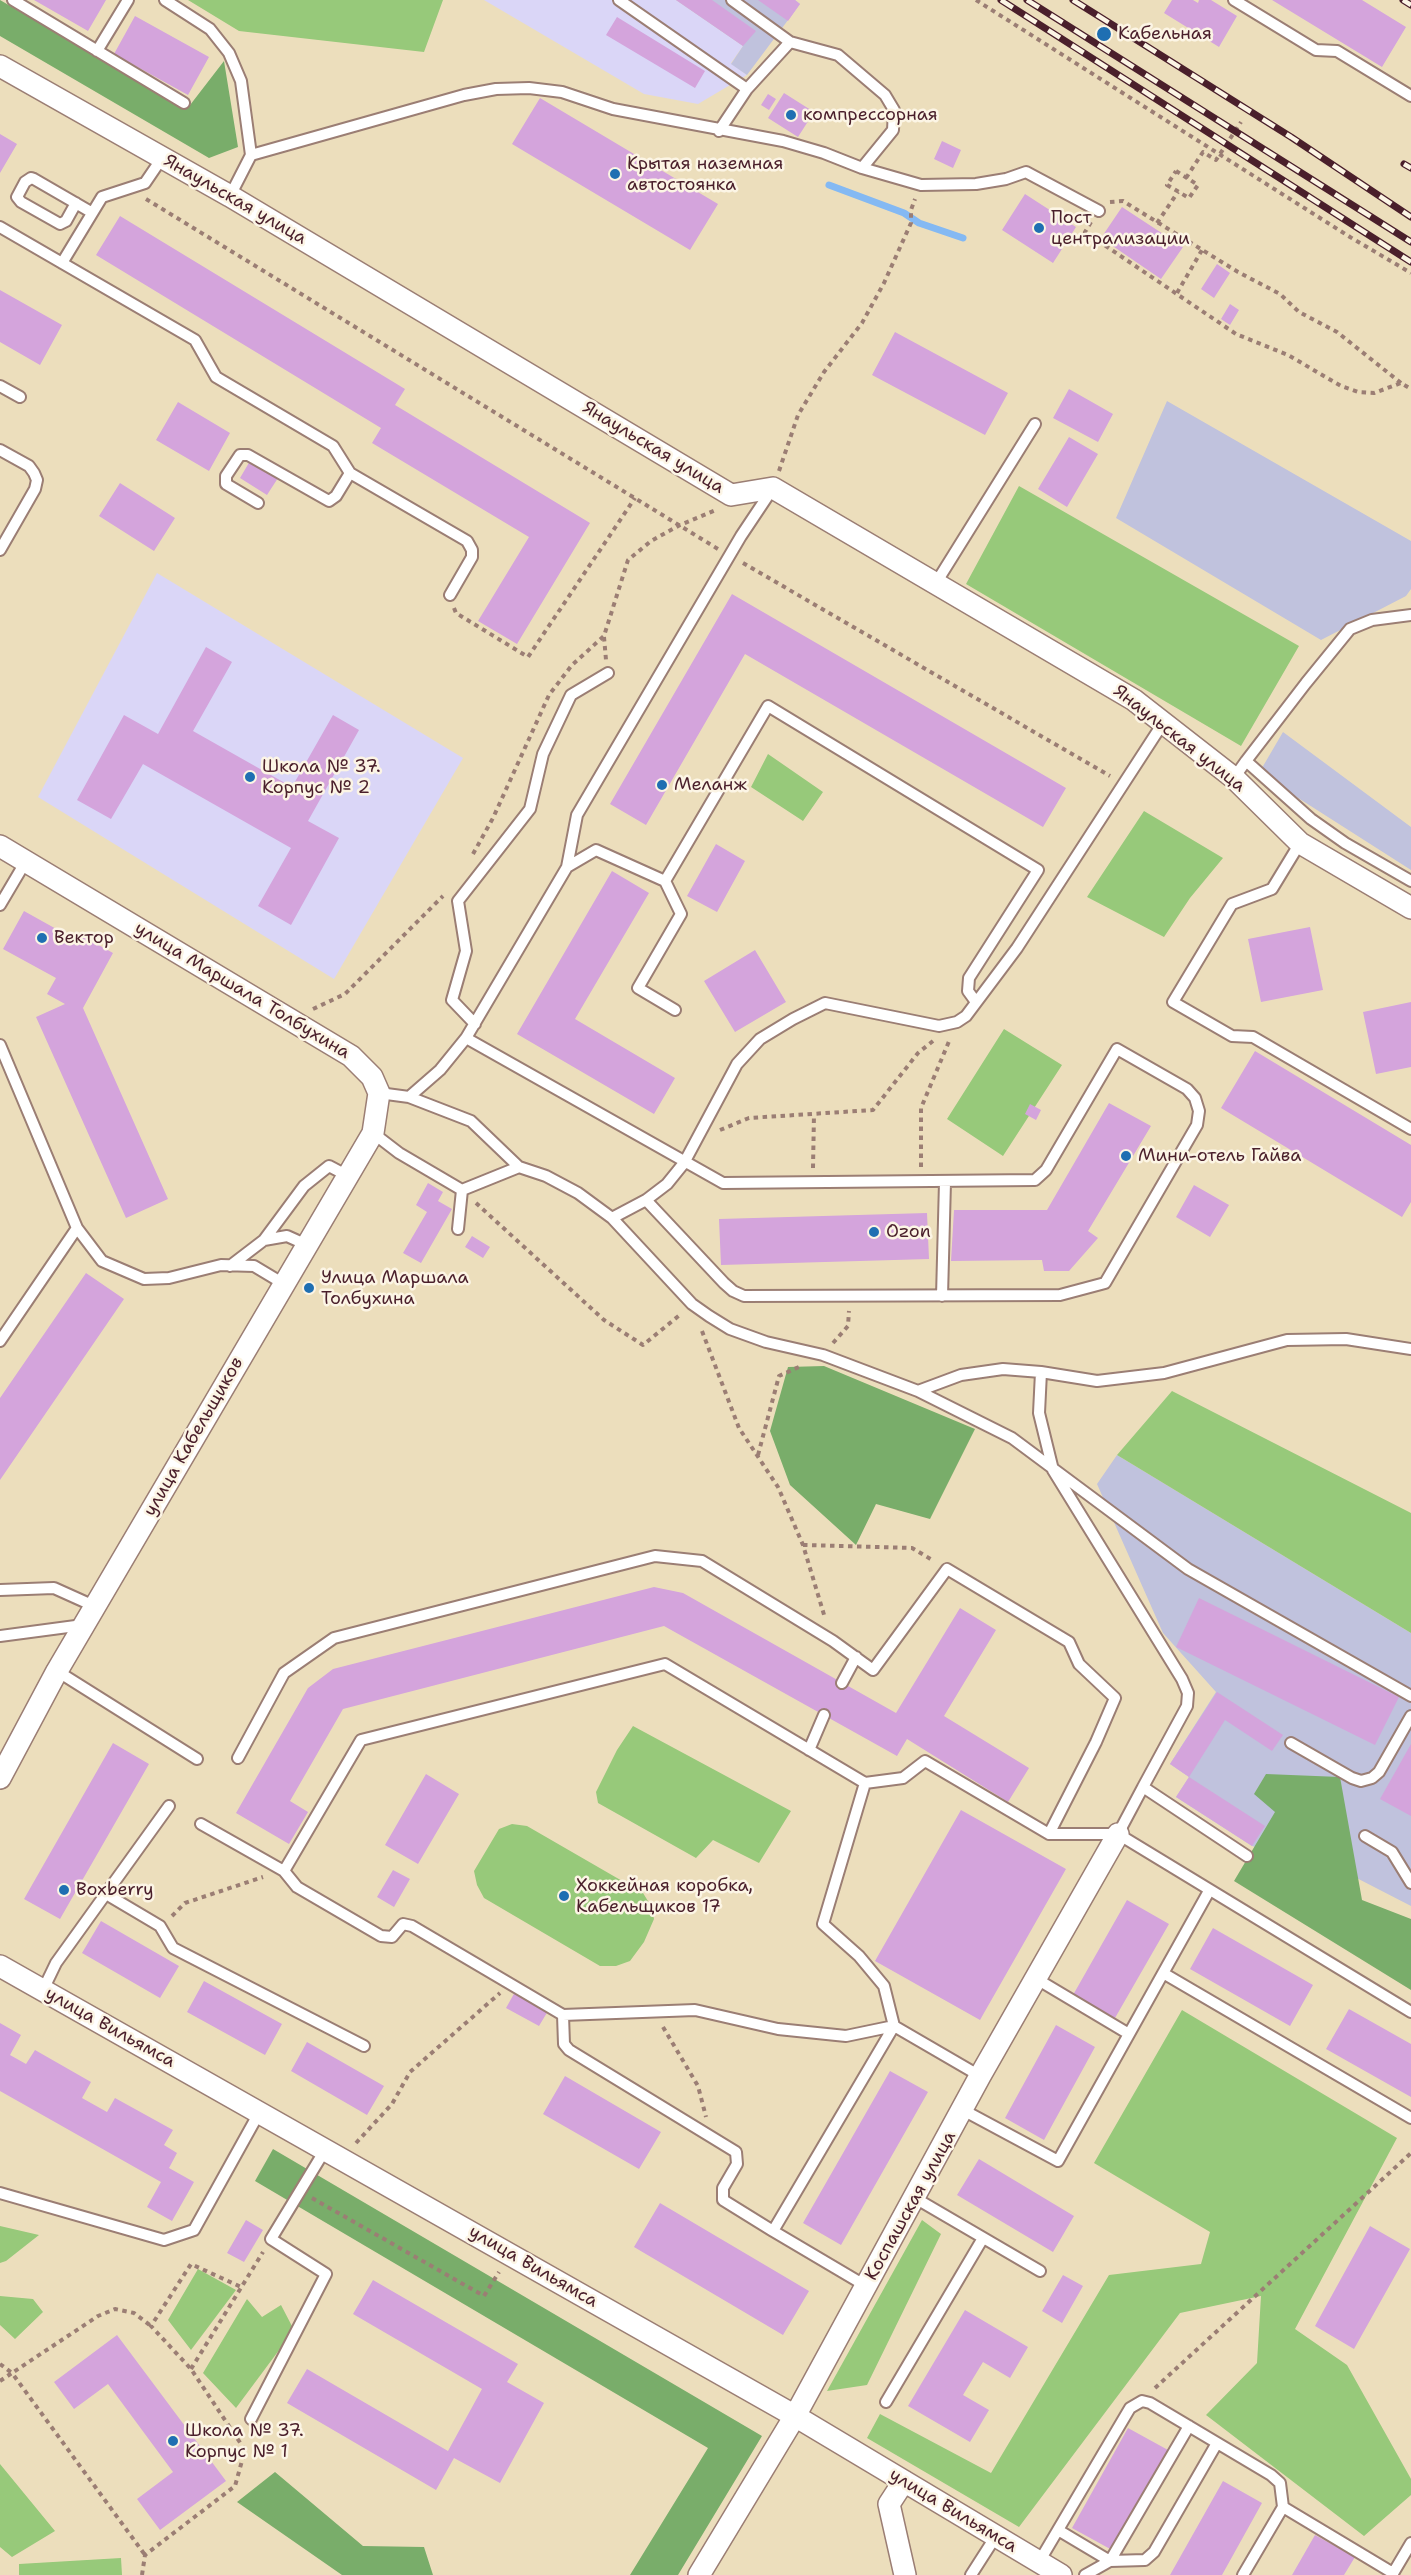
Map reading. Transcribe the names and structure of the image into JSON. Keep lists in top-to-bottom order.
{
  "streets": {
    "street": [
      "Янаульская улица",
      "улица Маршала Толбухина",
      "улица Кабельщиков",
      "улица Вильямса",
      "Коспашская улица"
    ]
  },
  "crossings": [
    ["улица Маршала Толбухина", "улица Кабельщиков"],
    ["улица Вильямса", "Коспашская улица"]
  ],
  "places": [
    "Кабельная",
    "компрессорная",
    "Крытая наземная автостоянка",
    "Пост централизации",
    "Школа № 37. Корпус № 2",
    "Меланж",
    "Вектор",
    "Мини-отель Гайва",
    "Ozon",
    "Улица Маршала Толбухина",
    "Boxberry",
    "Хоккейная коробка, Кабельщиков 17",
    "Школа № 37. Корпус № 1"
  ]
}
